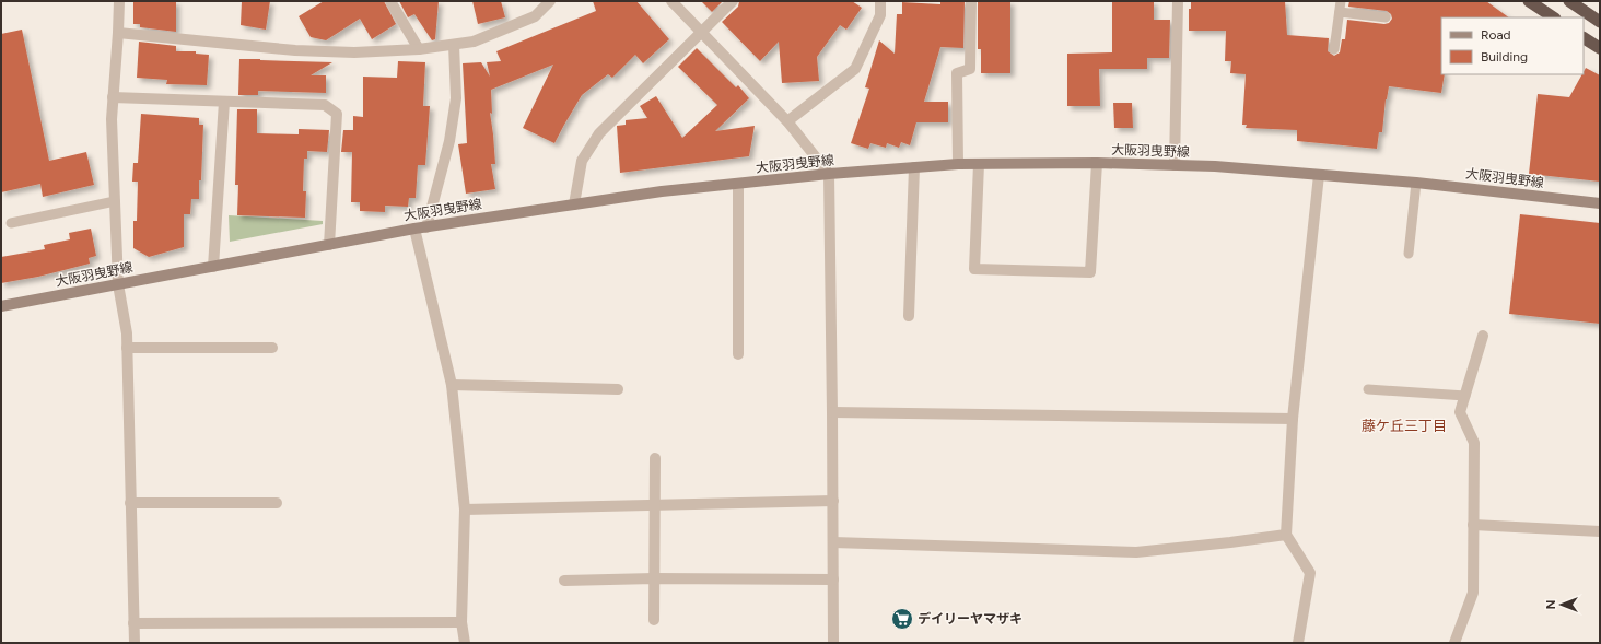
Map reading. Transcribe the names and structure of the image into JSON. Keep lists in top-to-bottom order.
{
  "streets": {
    "main road": ["大阪羽曳野線"]
  },
  "districts": ["藤ケ丘三丁目"],
  "places": {
    "supermarket": ["デイリーヤマザキ"]
  },
  "legend": ["Road", "Building"],
  "north": "left"
}
